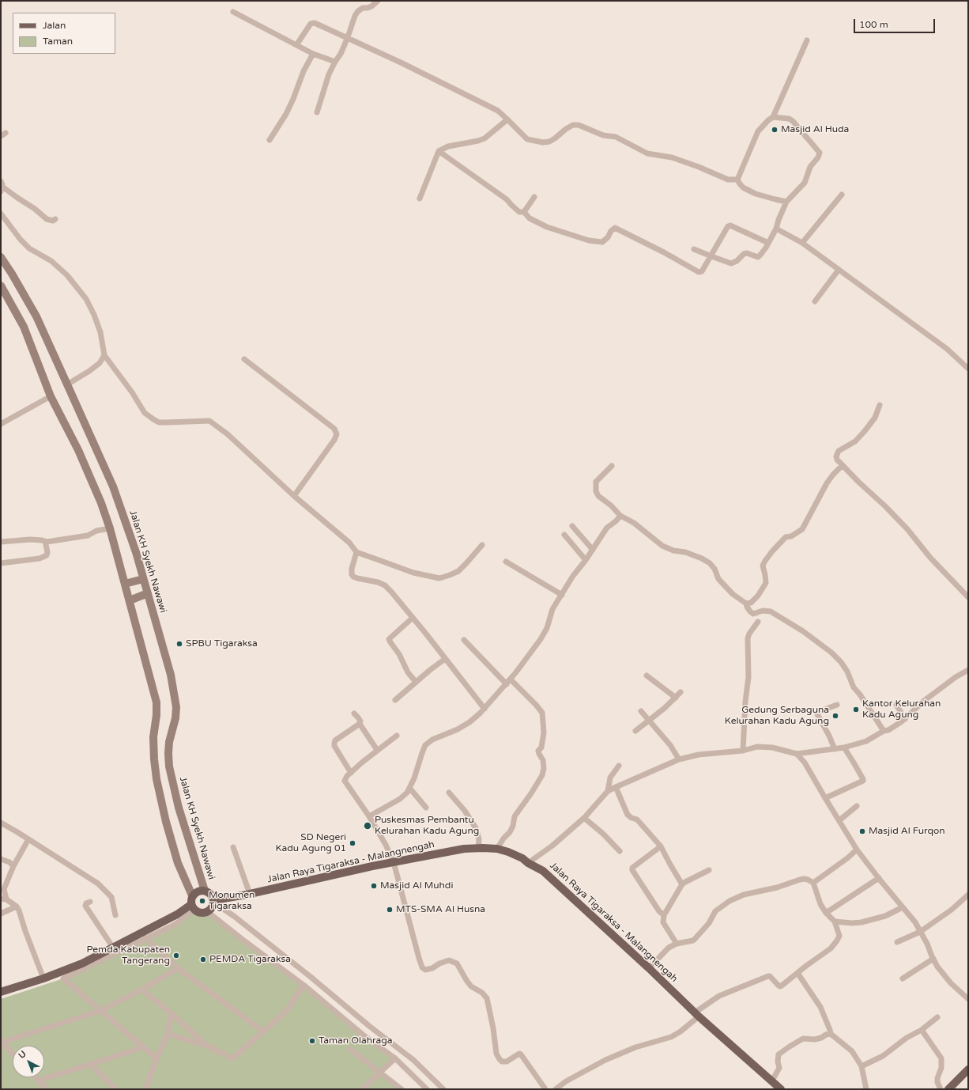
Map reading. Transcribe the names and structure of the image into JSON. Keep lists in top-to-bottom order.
{
  "streets": {
    "main road": ["Jalan KH Syekh Nawawi", "Jalan Raya Tigaraksa - Malangnengah"]
  },
  "crossings": [
    ["Jalan KH Syekh Nawawi", "Jalan Raya Tigaraksa - Malangnengah"]
  ],
  "places": [
    "Masjid Al Huda",
    "SPBU Tigaraksa",
    "Kantor Kelurahan Kadu Agung",
    "Gedung Serbaguna Kelurahan Kadu Agung",
    "Puskesmas Pembantu Kelurahan Kadu Agung",
    "Masjid Al Furqon",
    "SD Negeri Kadu Agung 01",
    "Masjid Al Muhdi",
    "Monumen Tigaraksa",
    "MTS-SMA Al Husna",
    "Pemda Kabupaten Tangerang",
    "PEMDA Tigaraksa",
    "Taman Olahraga"
  ],
  "legend": ["Jalan", "Taman"],
  "scale_bar": "100 m",
  "north": "top left"
}
